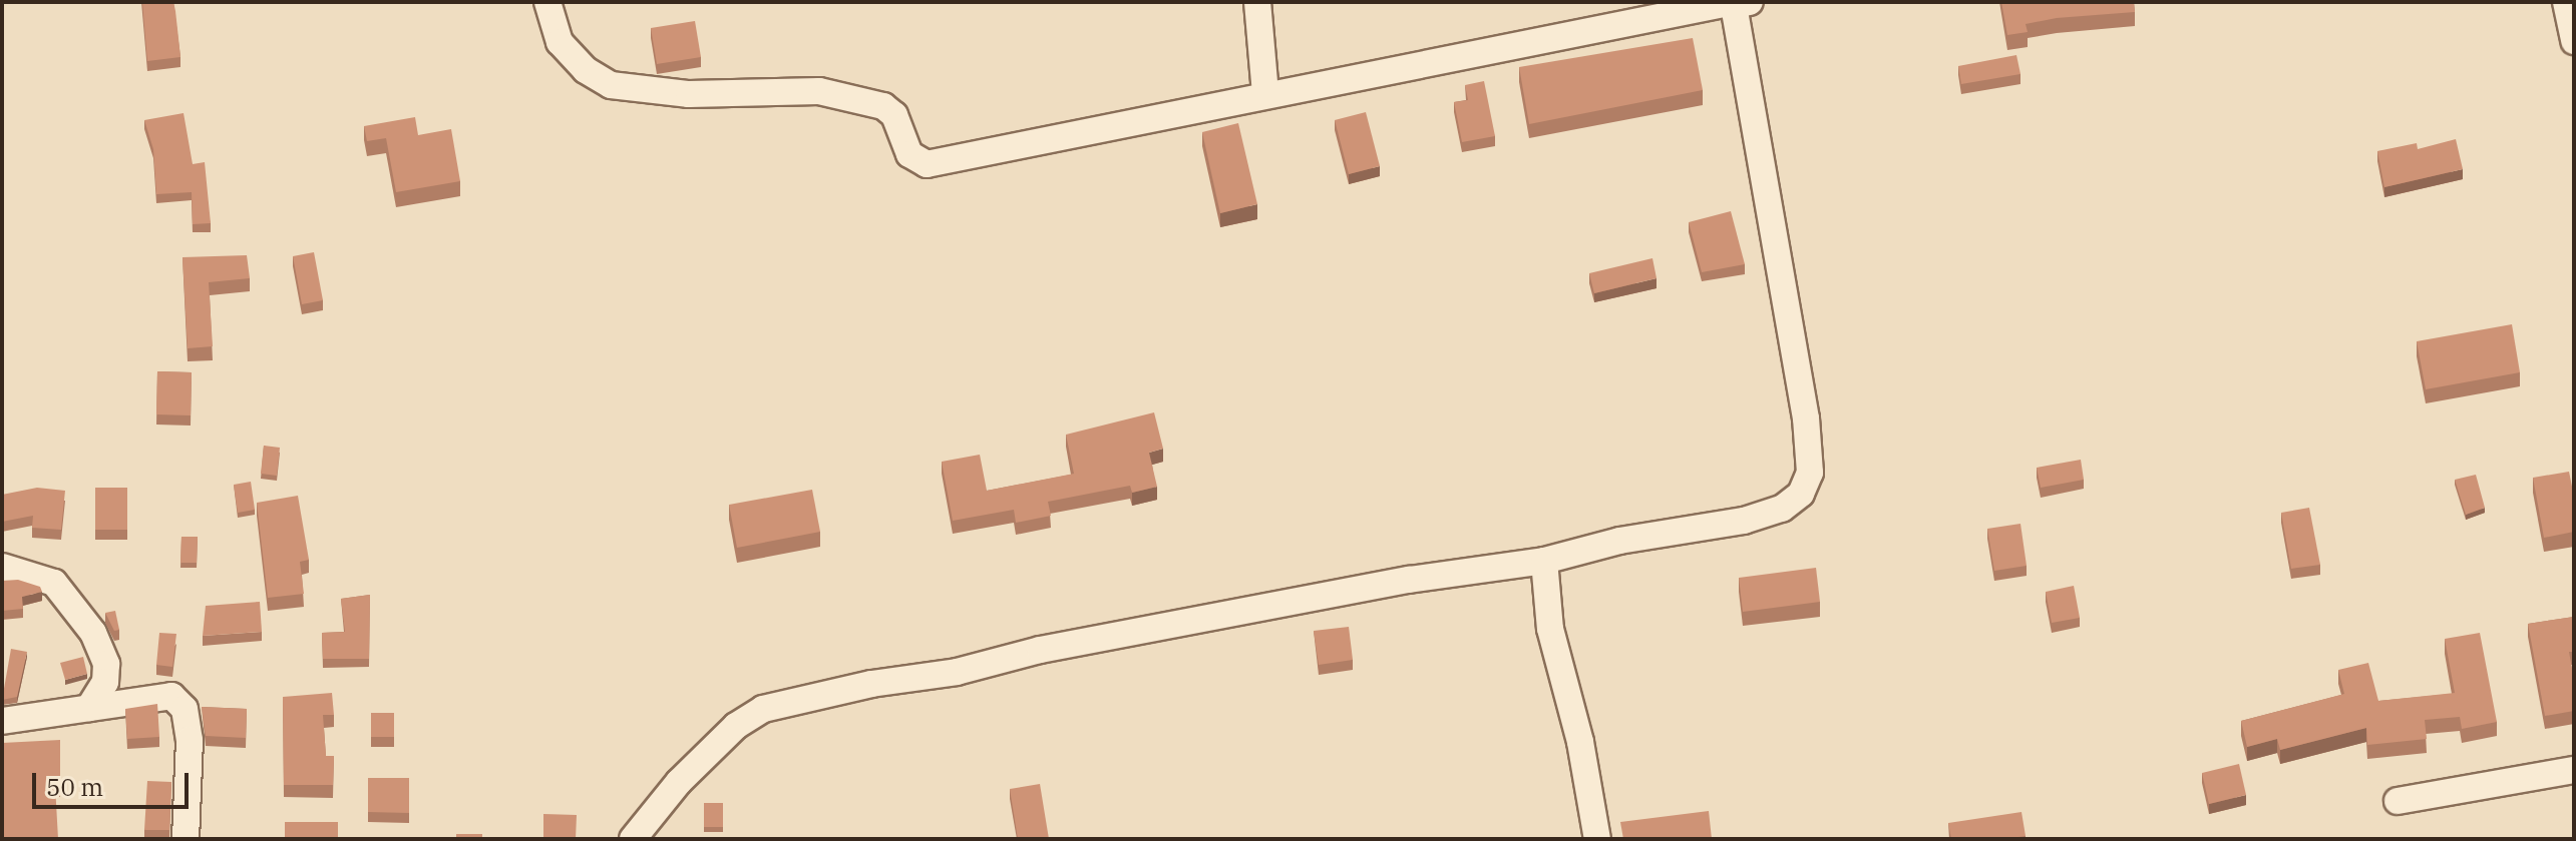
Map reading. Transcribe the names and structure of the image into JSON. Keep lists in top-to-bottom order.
{
  "scale_bar": "50 m"
}
